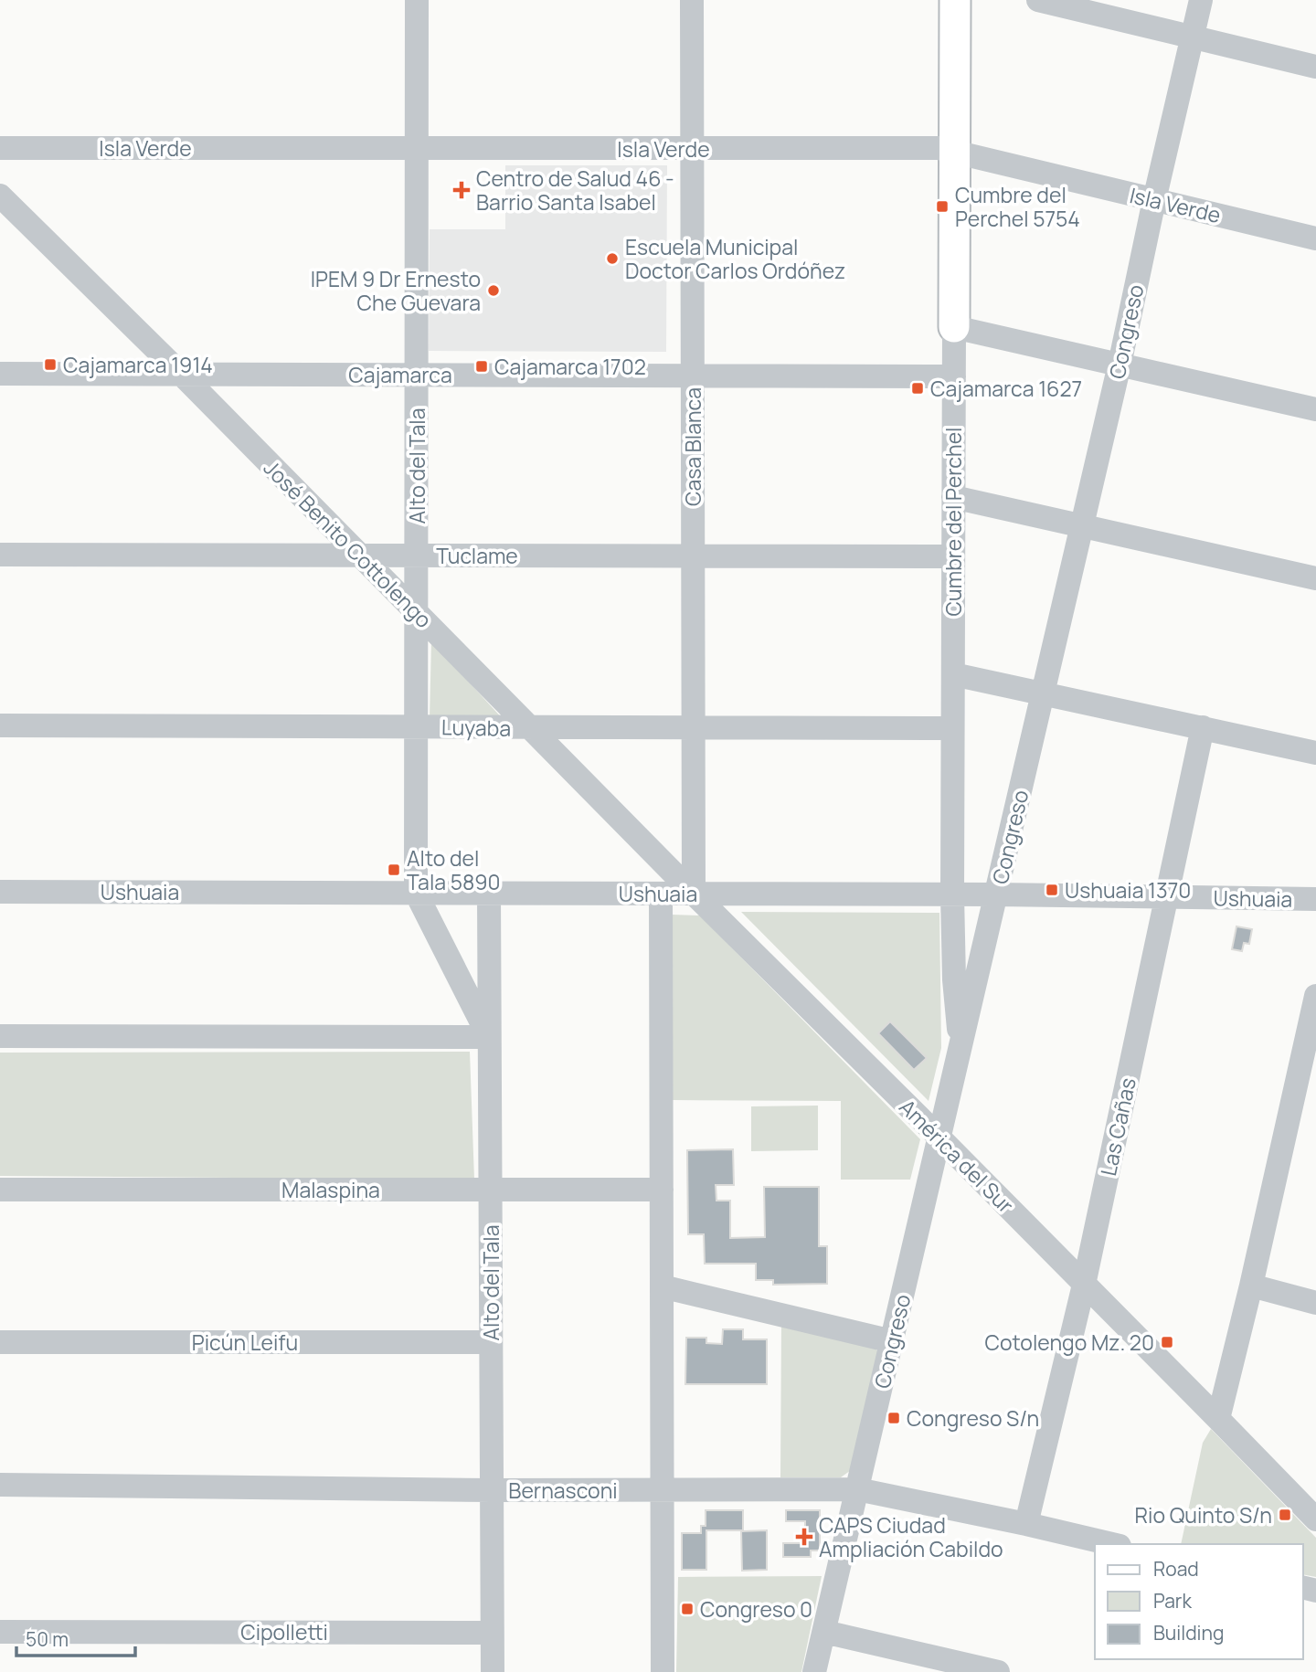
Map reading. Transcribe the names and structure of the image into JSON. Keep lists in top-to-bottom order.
{
  "streets": {
    "main road": ["Cumbre del Perchel"],
    "street": [
      "Isla Verde",
      "Congreso",
      "Cajamarca",
      "Casa Blanca",
      "Alto del Tala",
      "José Benito Cottolengo",
      "Tuclame",
      "Luyaba",
      "Ushuaia",
      "Las Cañas",
      "América del Sur",
      "Malaspina",
      "Picún Leifu",
      "Bernasconi",
      "Cipolletti"
    ]
  },
  "crossings": [
    ["Isla Verde", "Congreso"],
    ["Isla Verde", "Casa Blanca"],
    ["Isla Verde", "Alto del Tala"],
    ["Isla Verde", "Cumbre del Perchel"],
    ["Congreso", "Cumbre del Perchel"],
    ["Congreso", "Ushuaia"],
    ["Congreso", "América del Sur"],
    ["Congreso", "Bernasconi"],
    ["Cajamarca", "Casa Blanca"],
    ["Cajamarca", "Alto del Tala"],
    ["Cajamarca", "Cumbre del Perchel"],
    ["Cajamarca", "José Benito Cottolengo"],
    ["Casa Blanca", "José Benito Cottolengo"],
    ["Casa Blanca", "Tuclame"],
    ["Casa Blanca", "Luyaba"],
    ["Casa Blanca", "Ushuaia"],
    ["Casa Blanca", "América del Sur"],
    ["Alto del Tala", "José Benito Cottolengo"],
    ["Alto del Tala", "Tuclame"],
    ["Alto del Tala", "Luyaba"],
    ["Alto del Tala", "Ushuaia"],
    ["Alto del Tala", "Malaspina"],
    ["Alto del Tala", "Picún Leifu"],
    ["Alto del Tala", "Bernasconi"],
    ["Alto del Tala", "Cipolletti"],
    ["Cumbre del Perchel", "Tuclame"],
    ["Cumbre del Perchel", "Luyaba"],
    ["Cumbre del Perchel", "Ushuaia"],
    ["José Benito Cottolengo", "Tuclame"],
    ["José Benito Cottolengo", "Luyaba"],
    ["José Benito Cottolengo", "Ushuaia"],
    ["José Benito Cottolengo", "América del Sur"],
    ["Ushuaia", "Las Cañas"],
    ["Ushuaia", "América del Sur"],
    ["Las Cañas", "América del Sur"],
    ["Las Cañas", "Bernasconi"]
  ],
  "places": {
    "health": ["Centro de Salud 46 - Barrio Santa Isabel", "CAPS Ciudad Ampliación Cabildo"],
    "transit": [
      "Cumbre del Perchel 5754",
      "Cajamarca 1914",
      "Cajamarca 1702",
      "Cajamarca 1627",
      "Alto del Tala 5890",
      "Ushuaia 1370",
      "Cotolengo Mz. 20",
      "Congreso S/n",
      "Rio Quinto S/n",
      "Congreso 0"
    ],
    "other": ["Escuela Municipal Doctor Carlos Ordóñez", "IPEM 9 Dr Ernesto Che Guevara"]
  },
  "legend": ["Road", "Park", "Building"],
  "scale_bar": "50 m"
}
